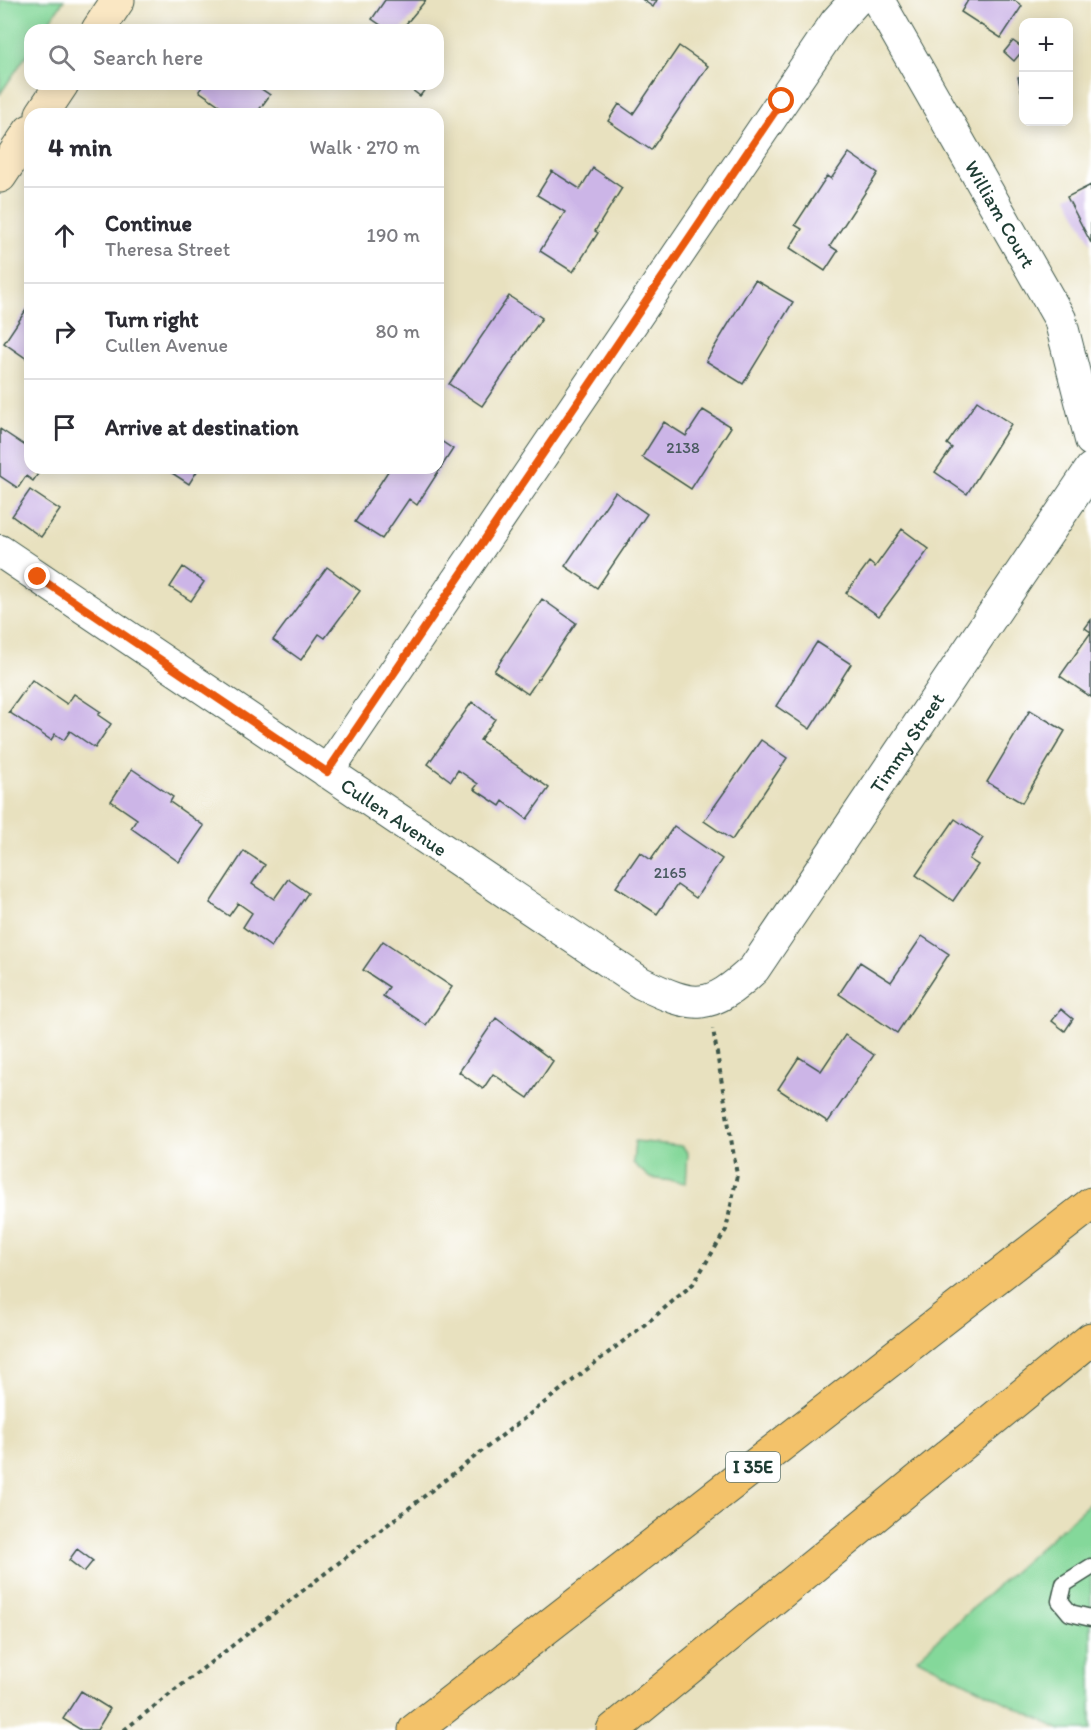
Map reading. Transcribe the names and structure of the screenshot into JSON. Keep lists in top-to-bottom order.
{
  "streets": {
    "highway": ["I 35E"],
    "street": ["William Court", "Timmy Street", "Cullen Avenue"]
  },
  "crossings": [
    ["Timmy Street", "Cullen Avenue"]
  ],
  "house_numbers": ["2138", "2165"],
  "page": {
    "map_buttons": ["+", "−"],
    "search": "Search here",
    "heading": ["4 min", "Walk · 270 m"],
    "list": [
      ["Continue", "Theresa Street", "190 m"],
      ["Turn right", "Cullen Avenue", "80 m"],
      "Arrive at destination"
    ]
  }
}
